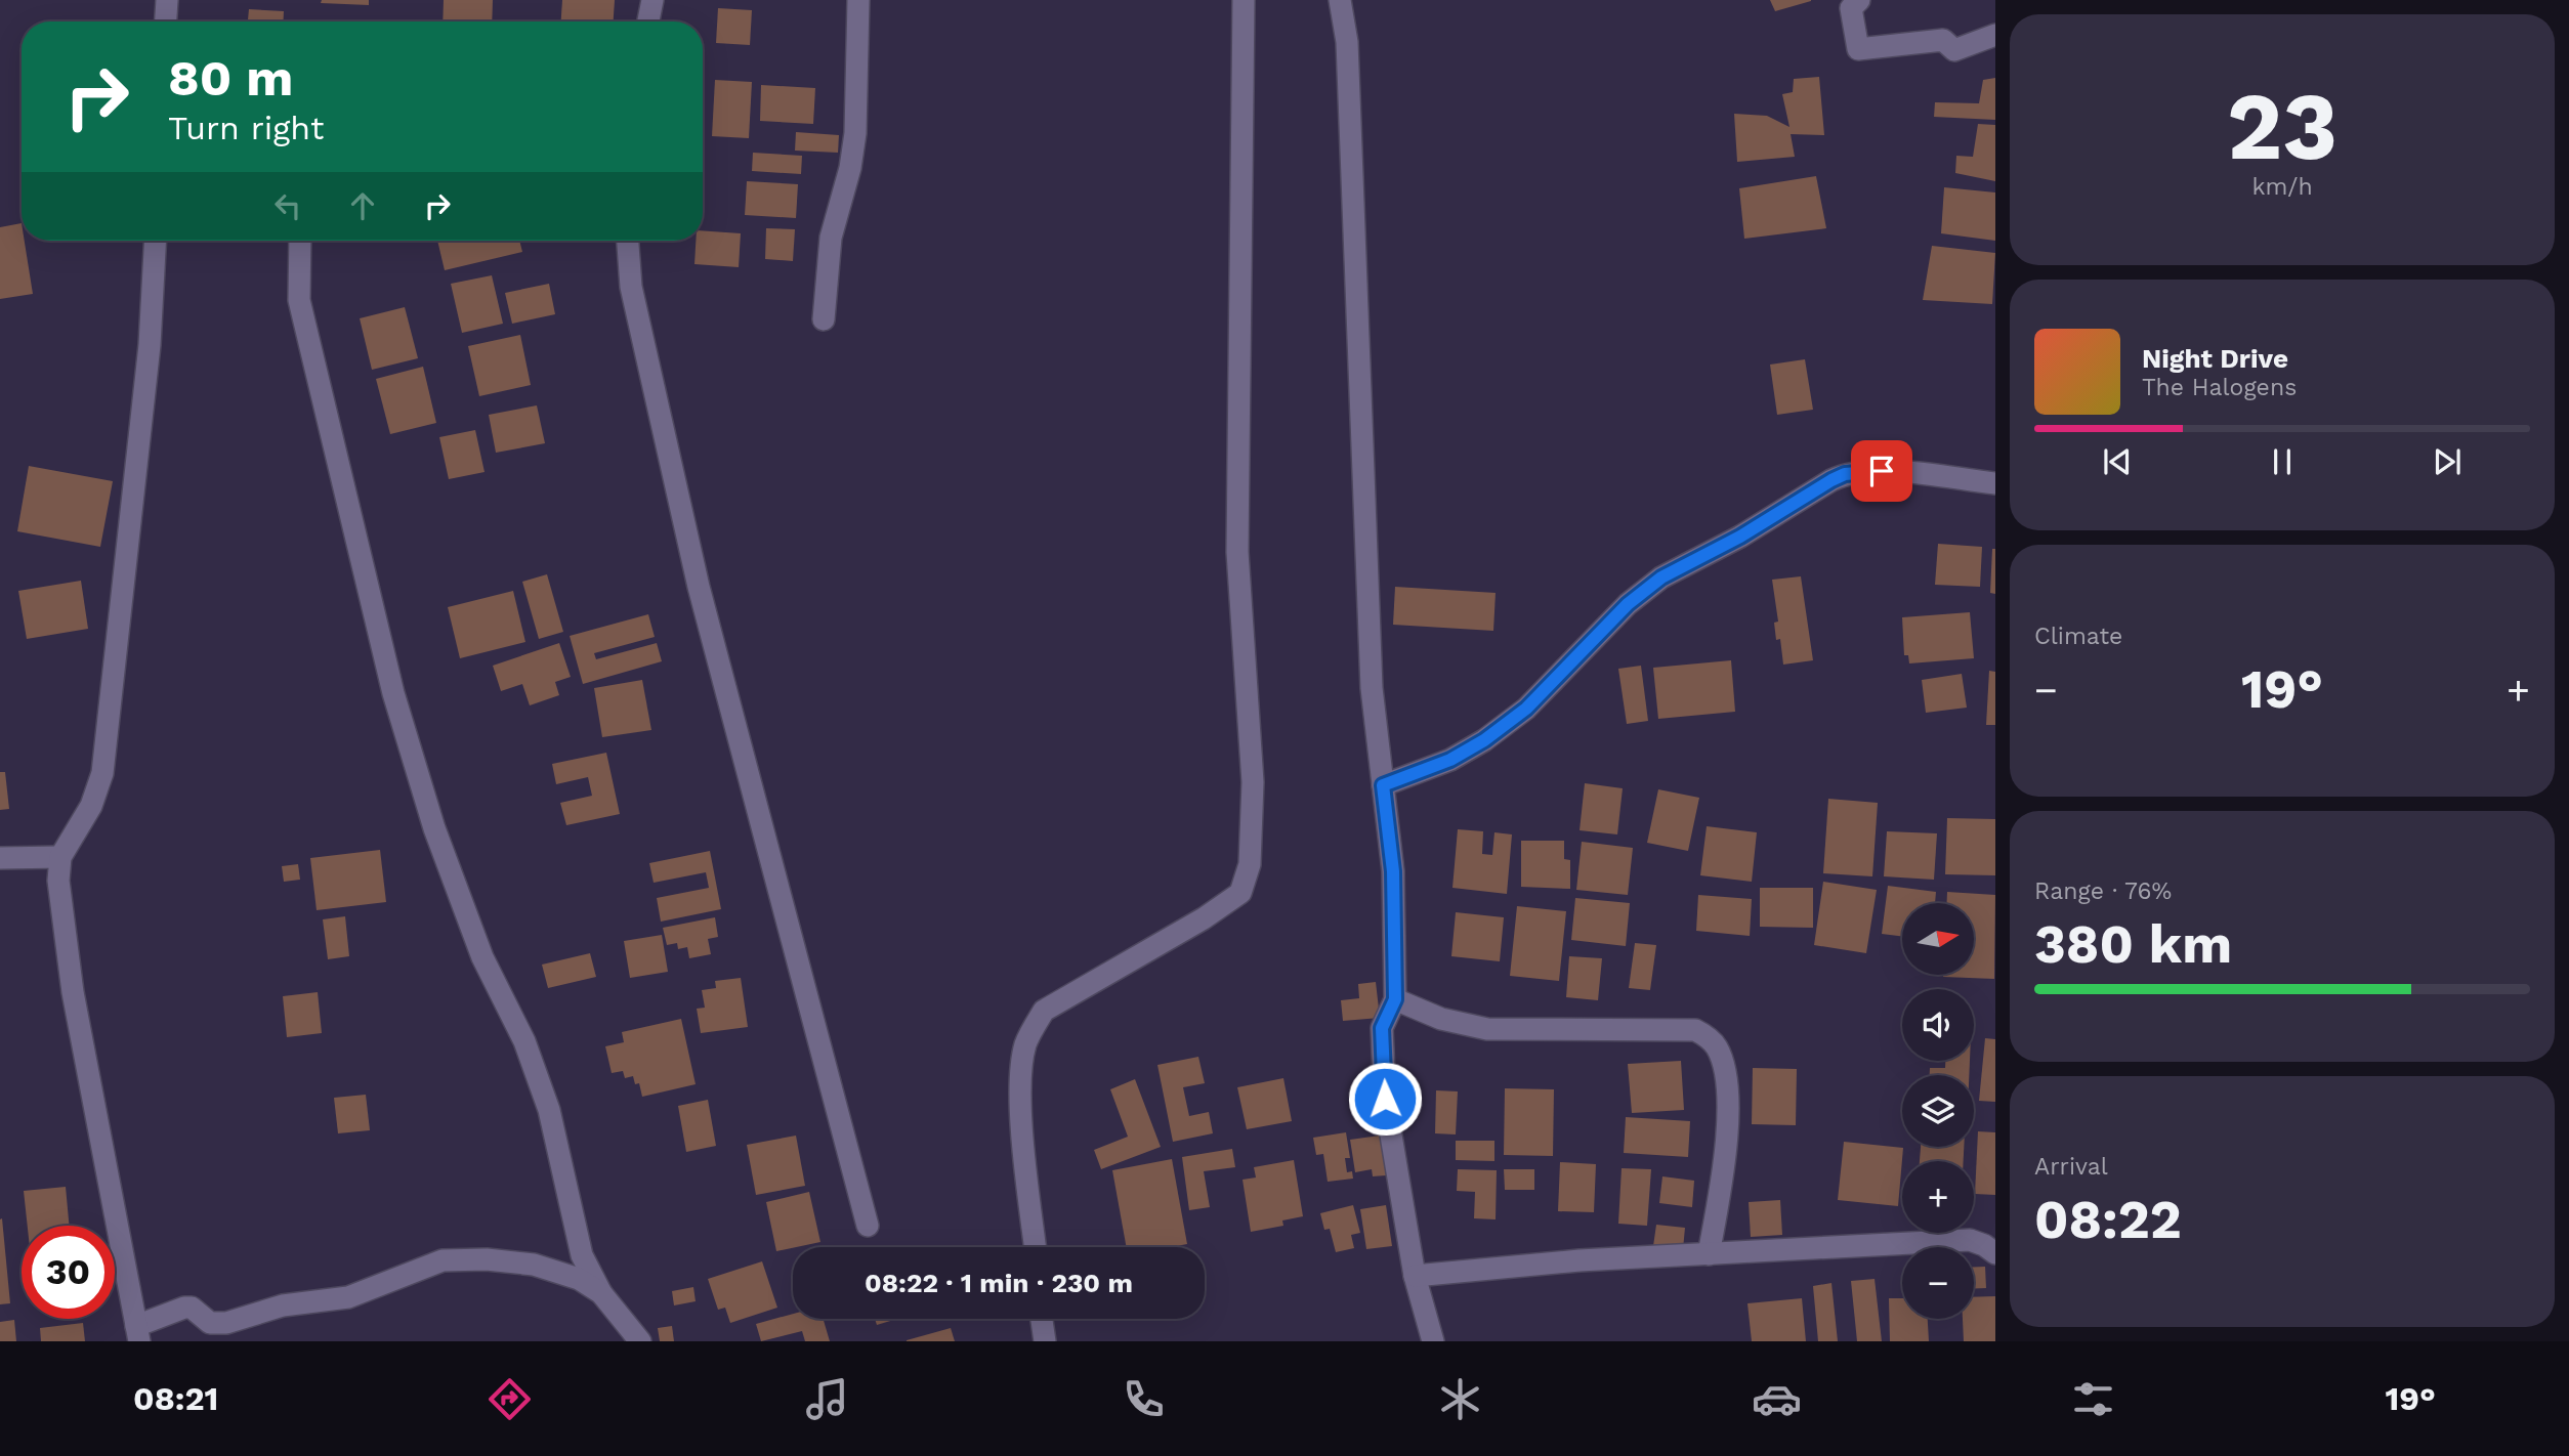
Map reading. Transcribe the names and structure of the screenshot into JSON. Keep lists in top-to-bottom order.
{
  "north": "right",
  "page": {
    "tile": [
      ["23", "km/h"],
      "Climate",
      ["Range · 76%", "380 km"],
      ["Arrival", "08:22"]
    ],
    "turn": ["80 m", "Turn right"],
    "song": ["Night Drive", "The Halogens"],
    "heat": ["−", "19°", "+"],
    "map_buttons": ["+", "−"],
    "limit": "30",
    "trip": "08:22 · 1 min · 230 m",
    "tabs": ["08:21", "19°"]
  }
}
